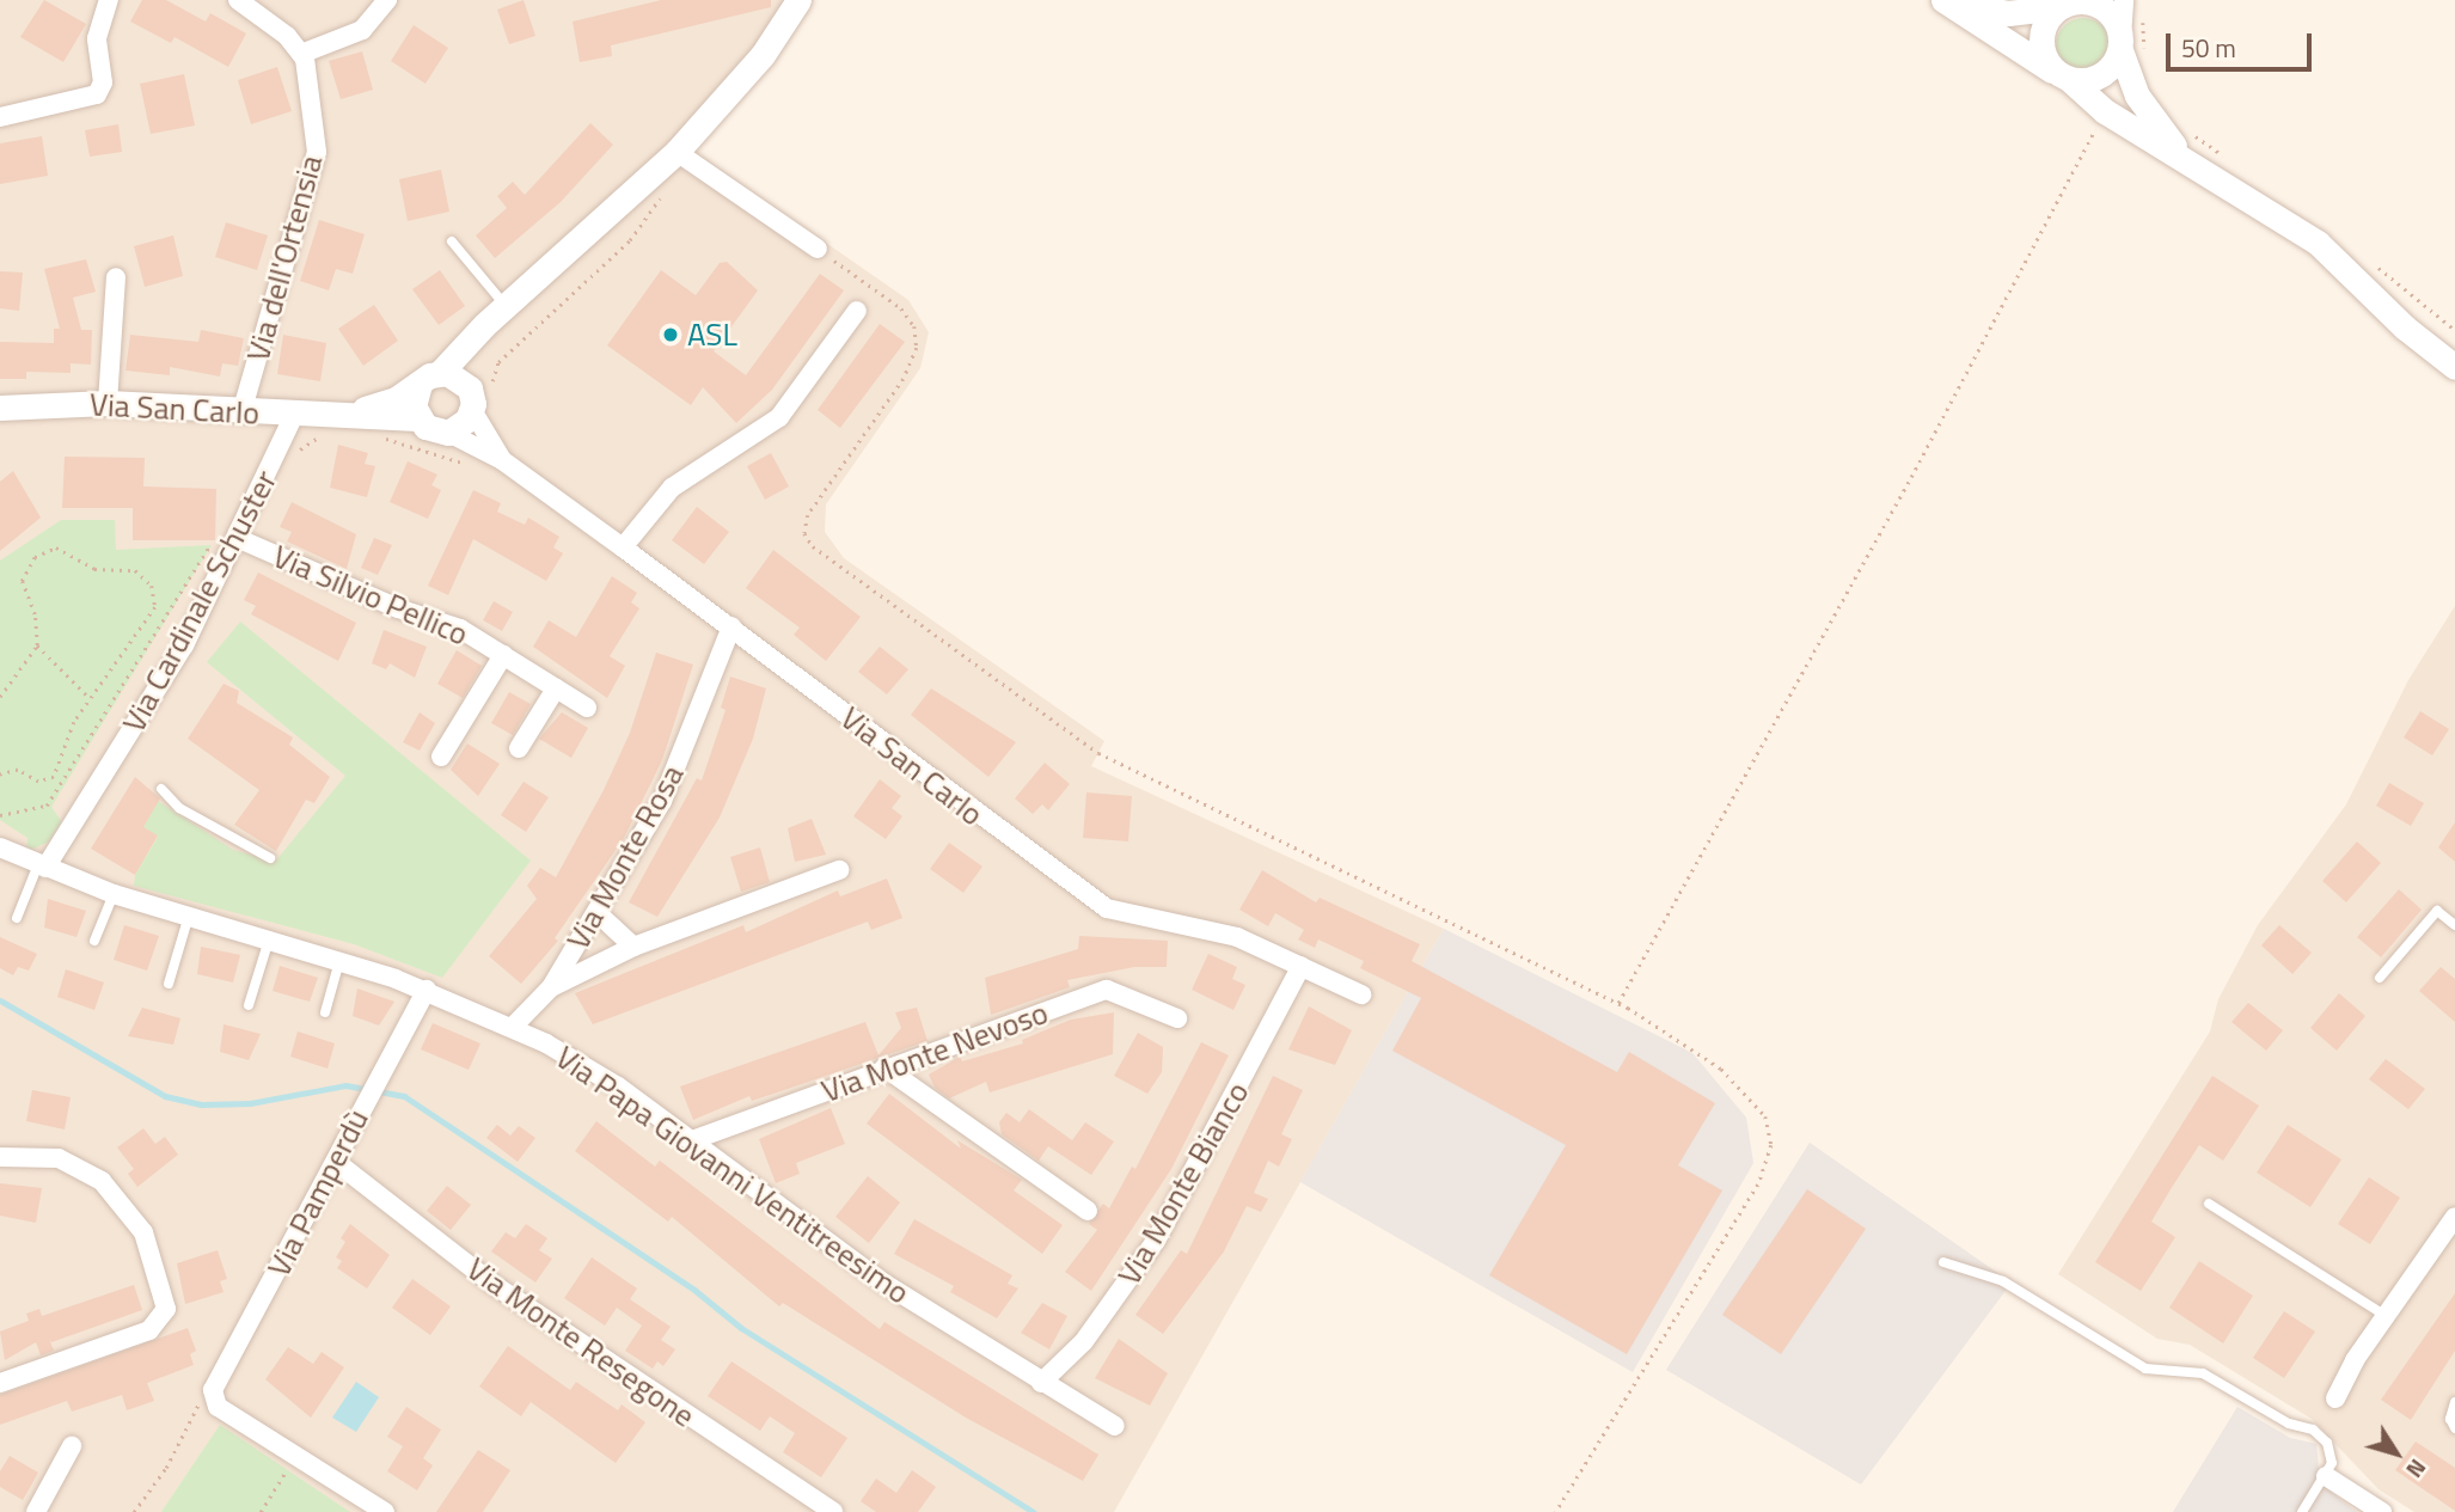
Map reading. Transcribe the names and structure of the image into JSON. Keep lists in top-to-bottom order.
{
  "streets": {
    "street": [
      "Via dell'Ortensia",
      "Via San Carlo",
      "Via Silvio Pellico",
      "Via Cardinale Schuster",
      "Via Monte Rosa",
      "Via Monte Nevoso",
      "Via Papa Giovanni Ventitreesimo",
      "Via Monte Bianco",
      "Via Pamperdù",
      "Via Monte Resegone"
    ]
  },
  "crossings": [
    ["Via dell'Ortensia", "Via San Carlo"],
    ["Via San Carlo", "Via Cardinale Schuster"],
    ["Via San Carlo", "Via Monte Rosa"],
    ["Via San Carlo", "Via Monte Bianco"],
    ["Via Silvio Pellico", "Via Cardinale Schuster"],
    ["Via Cardinale Schuster", "Via Papa Giovanni Ventitreesimo"],
    ["Via Monte Rosa", "Via Papa Giovanni Ventitreesimo"],
    ["Via Monte Nevoso", "Via Papa Giovanni Ventitreesimo"],
    ["Via Papa Giovanni Ventitreesimo", "Via Monte Bianco"],
    ["Via Papa Giovanni Ventitreesimo", "Via Pamperdù"],
    ["Via Pamperdù", "Via Monte Resegone"]
  ],
  "places": ["ASL"],
  "scale_bar": "50 m",
  "north": "bottom right"
}
